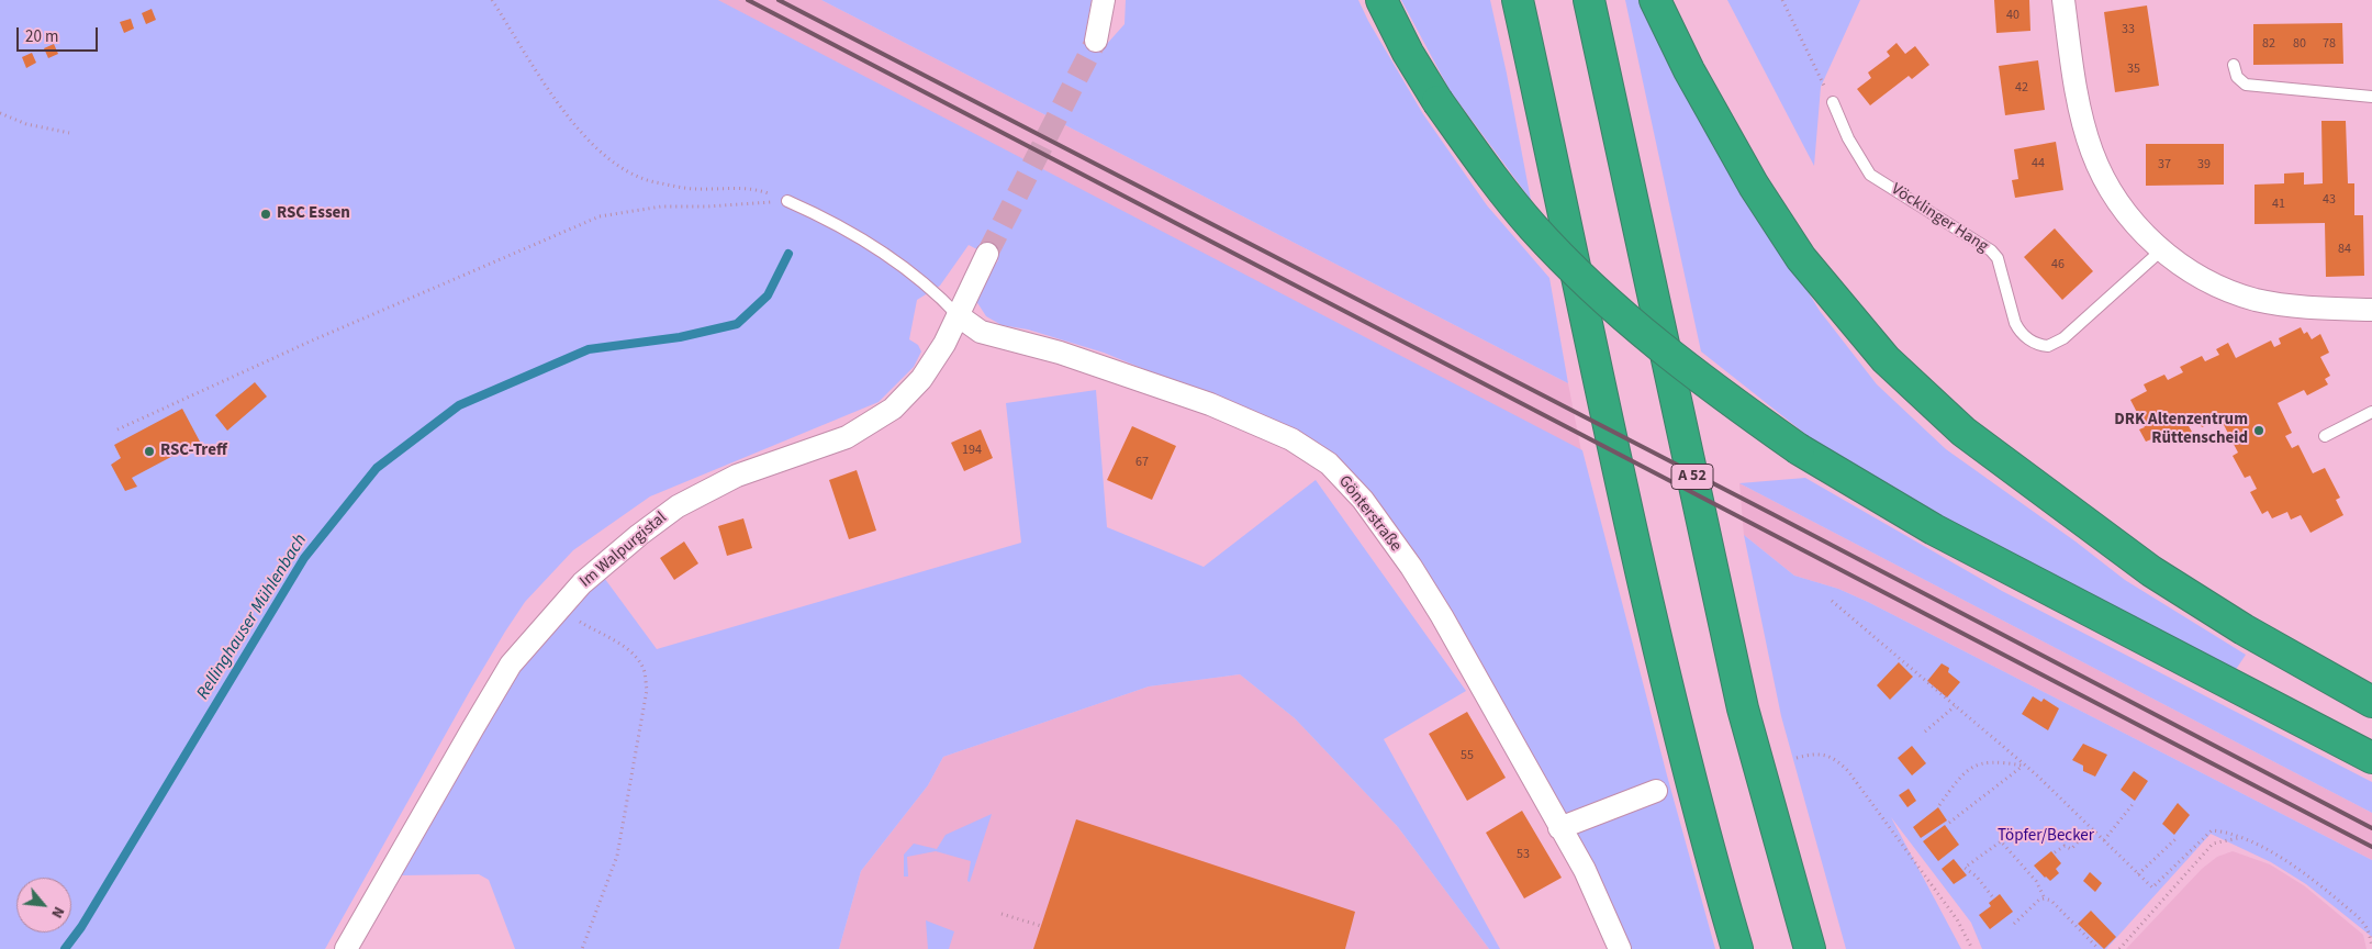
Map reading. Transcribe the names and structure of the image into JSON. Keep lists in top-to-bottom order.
{
  "streets": {
    "highway": ["A 52"],
    "street": ["Gönterstraße", "Im Walpurgistal"],
    "lane": ["Vöcklinger Hang"]
  },
  "crossings": [
    ["Gönterstraße", "Im Walpurgistal"]
  ],
  "water": ["Rellinghauser Mühlenbach"],
  "parks": ["Töpfer/Becker"],
  "places": ["RSC Essen", "DRK Altenzentrum Rüttenscheid", "RSC-Treff"],
  "house_numbers": [
    "40",
    "33",
    "82",
    "80",
    "78",
    "35",
    "42",
    "44",
    "37",
    "39",
    "43",
    "41",
    "84",
    "46",
    "194",
    "67",
    "55",
    "53"
  ],
  "scale_bar": "20 m",
  "north": "bottom right"
}
